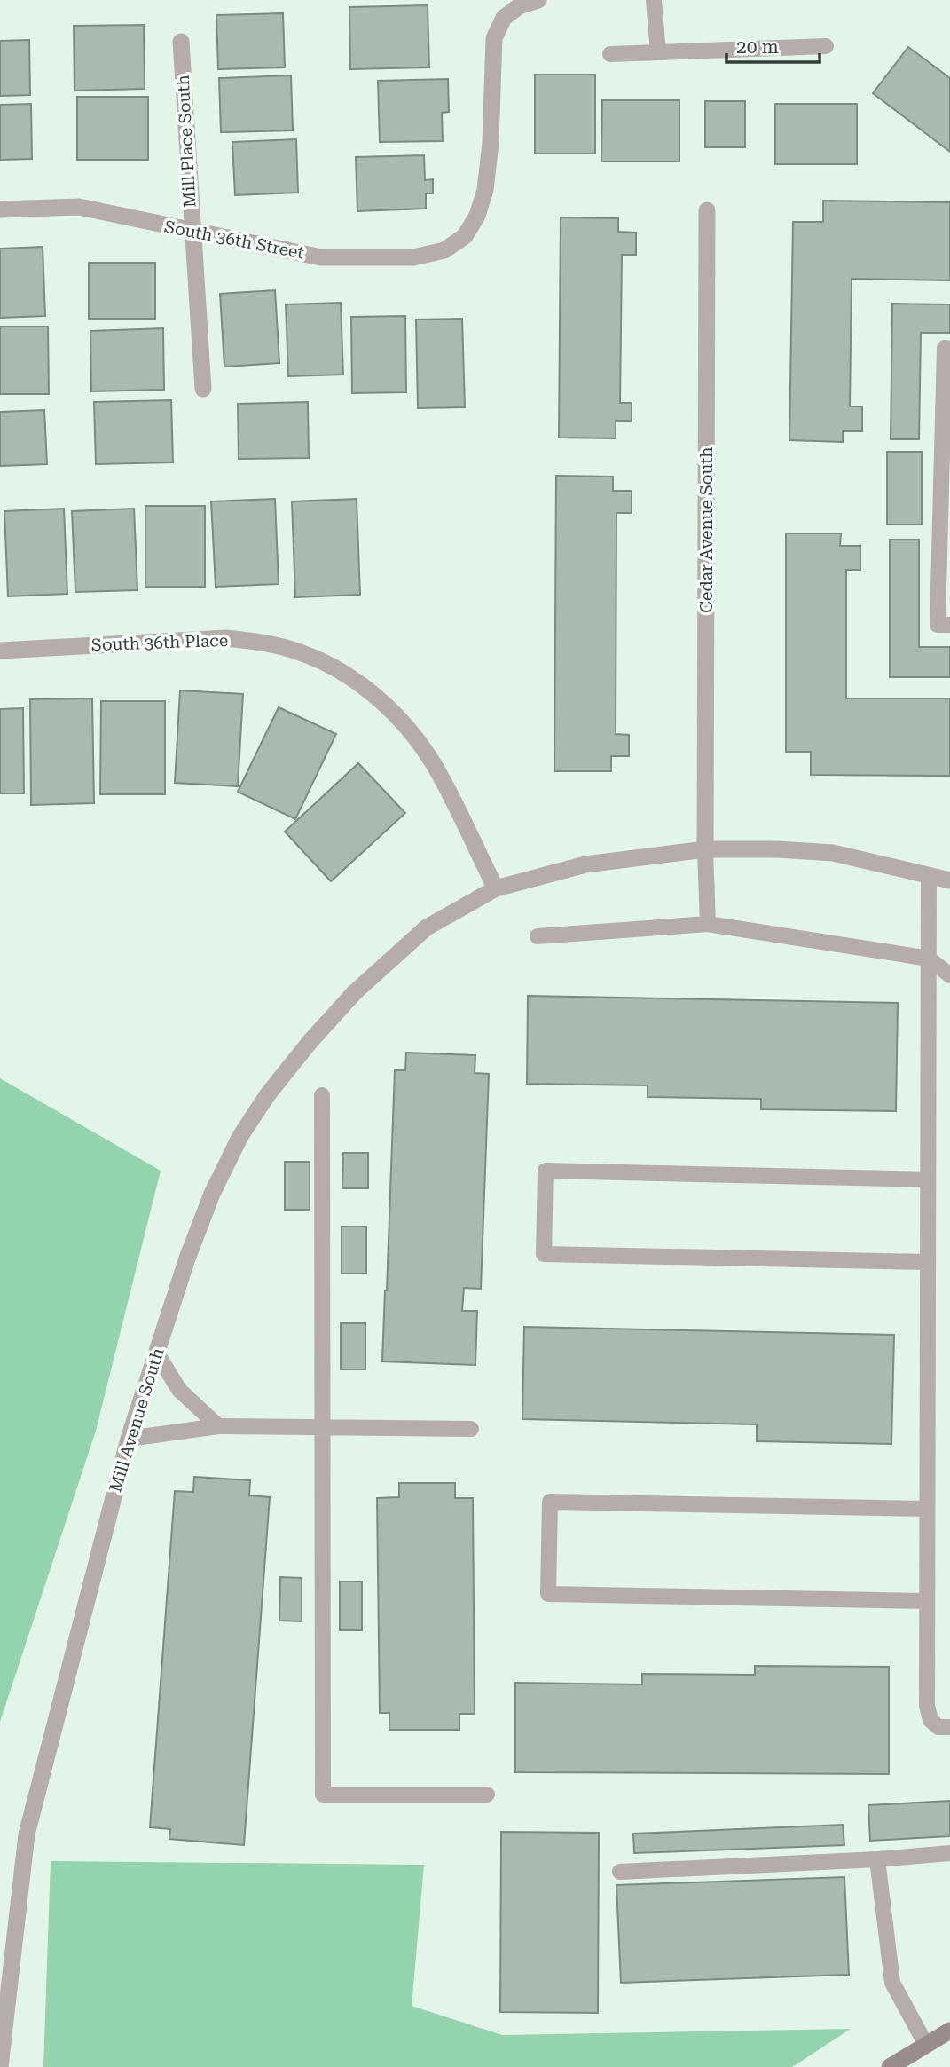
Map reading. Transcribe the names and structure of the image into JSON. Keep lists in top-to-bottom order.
{
  "streets": {
    "street": [
      "Mill Place South",
      "South 36th Street",
      "Cedar Avenue South",
      "South 36th Place",
      "Mill Avenue South"
    ]
  },
  "crossings": [
    ["Mill Place South", "South 36th Street"],
    ["Cedar Avenue South", "Mill Avenue South"],
    ["South 36th Place", "Mill Avenue South"]
  ],
  "scale_bar": "20 m"
}
